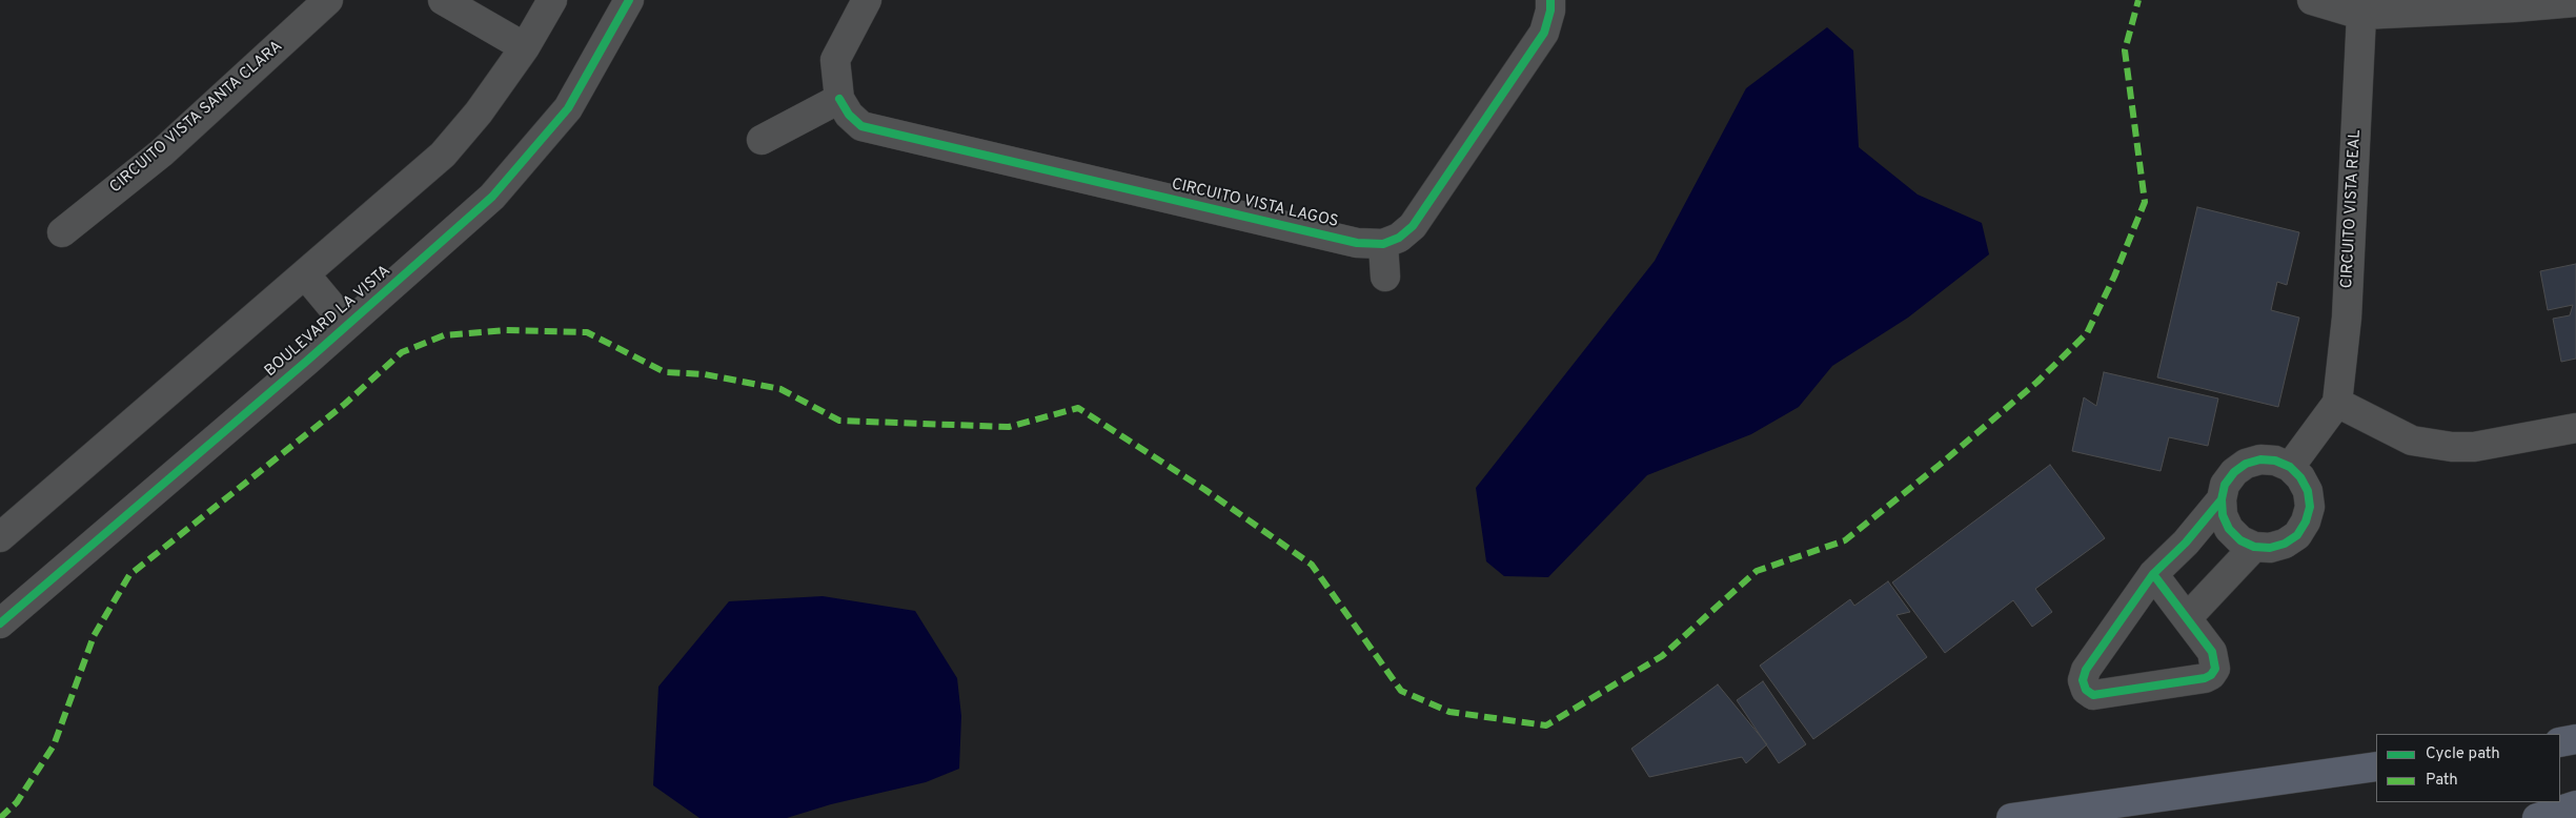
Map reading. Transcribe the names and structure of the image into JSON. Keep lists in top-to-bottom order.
{
  "streets": {
    "street": [
      "CIRCUITO VISTA SANTA CLARA",
      "CIRCUITO VISTA LAGOS",
      "CIRCUITO VISTA REAL",
      "BOULEVARD LA VISTA"
    ]
  },
  "legend": ["Cycle path", "Path"]
}
